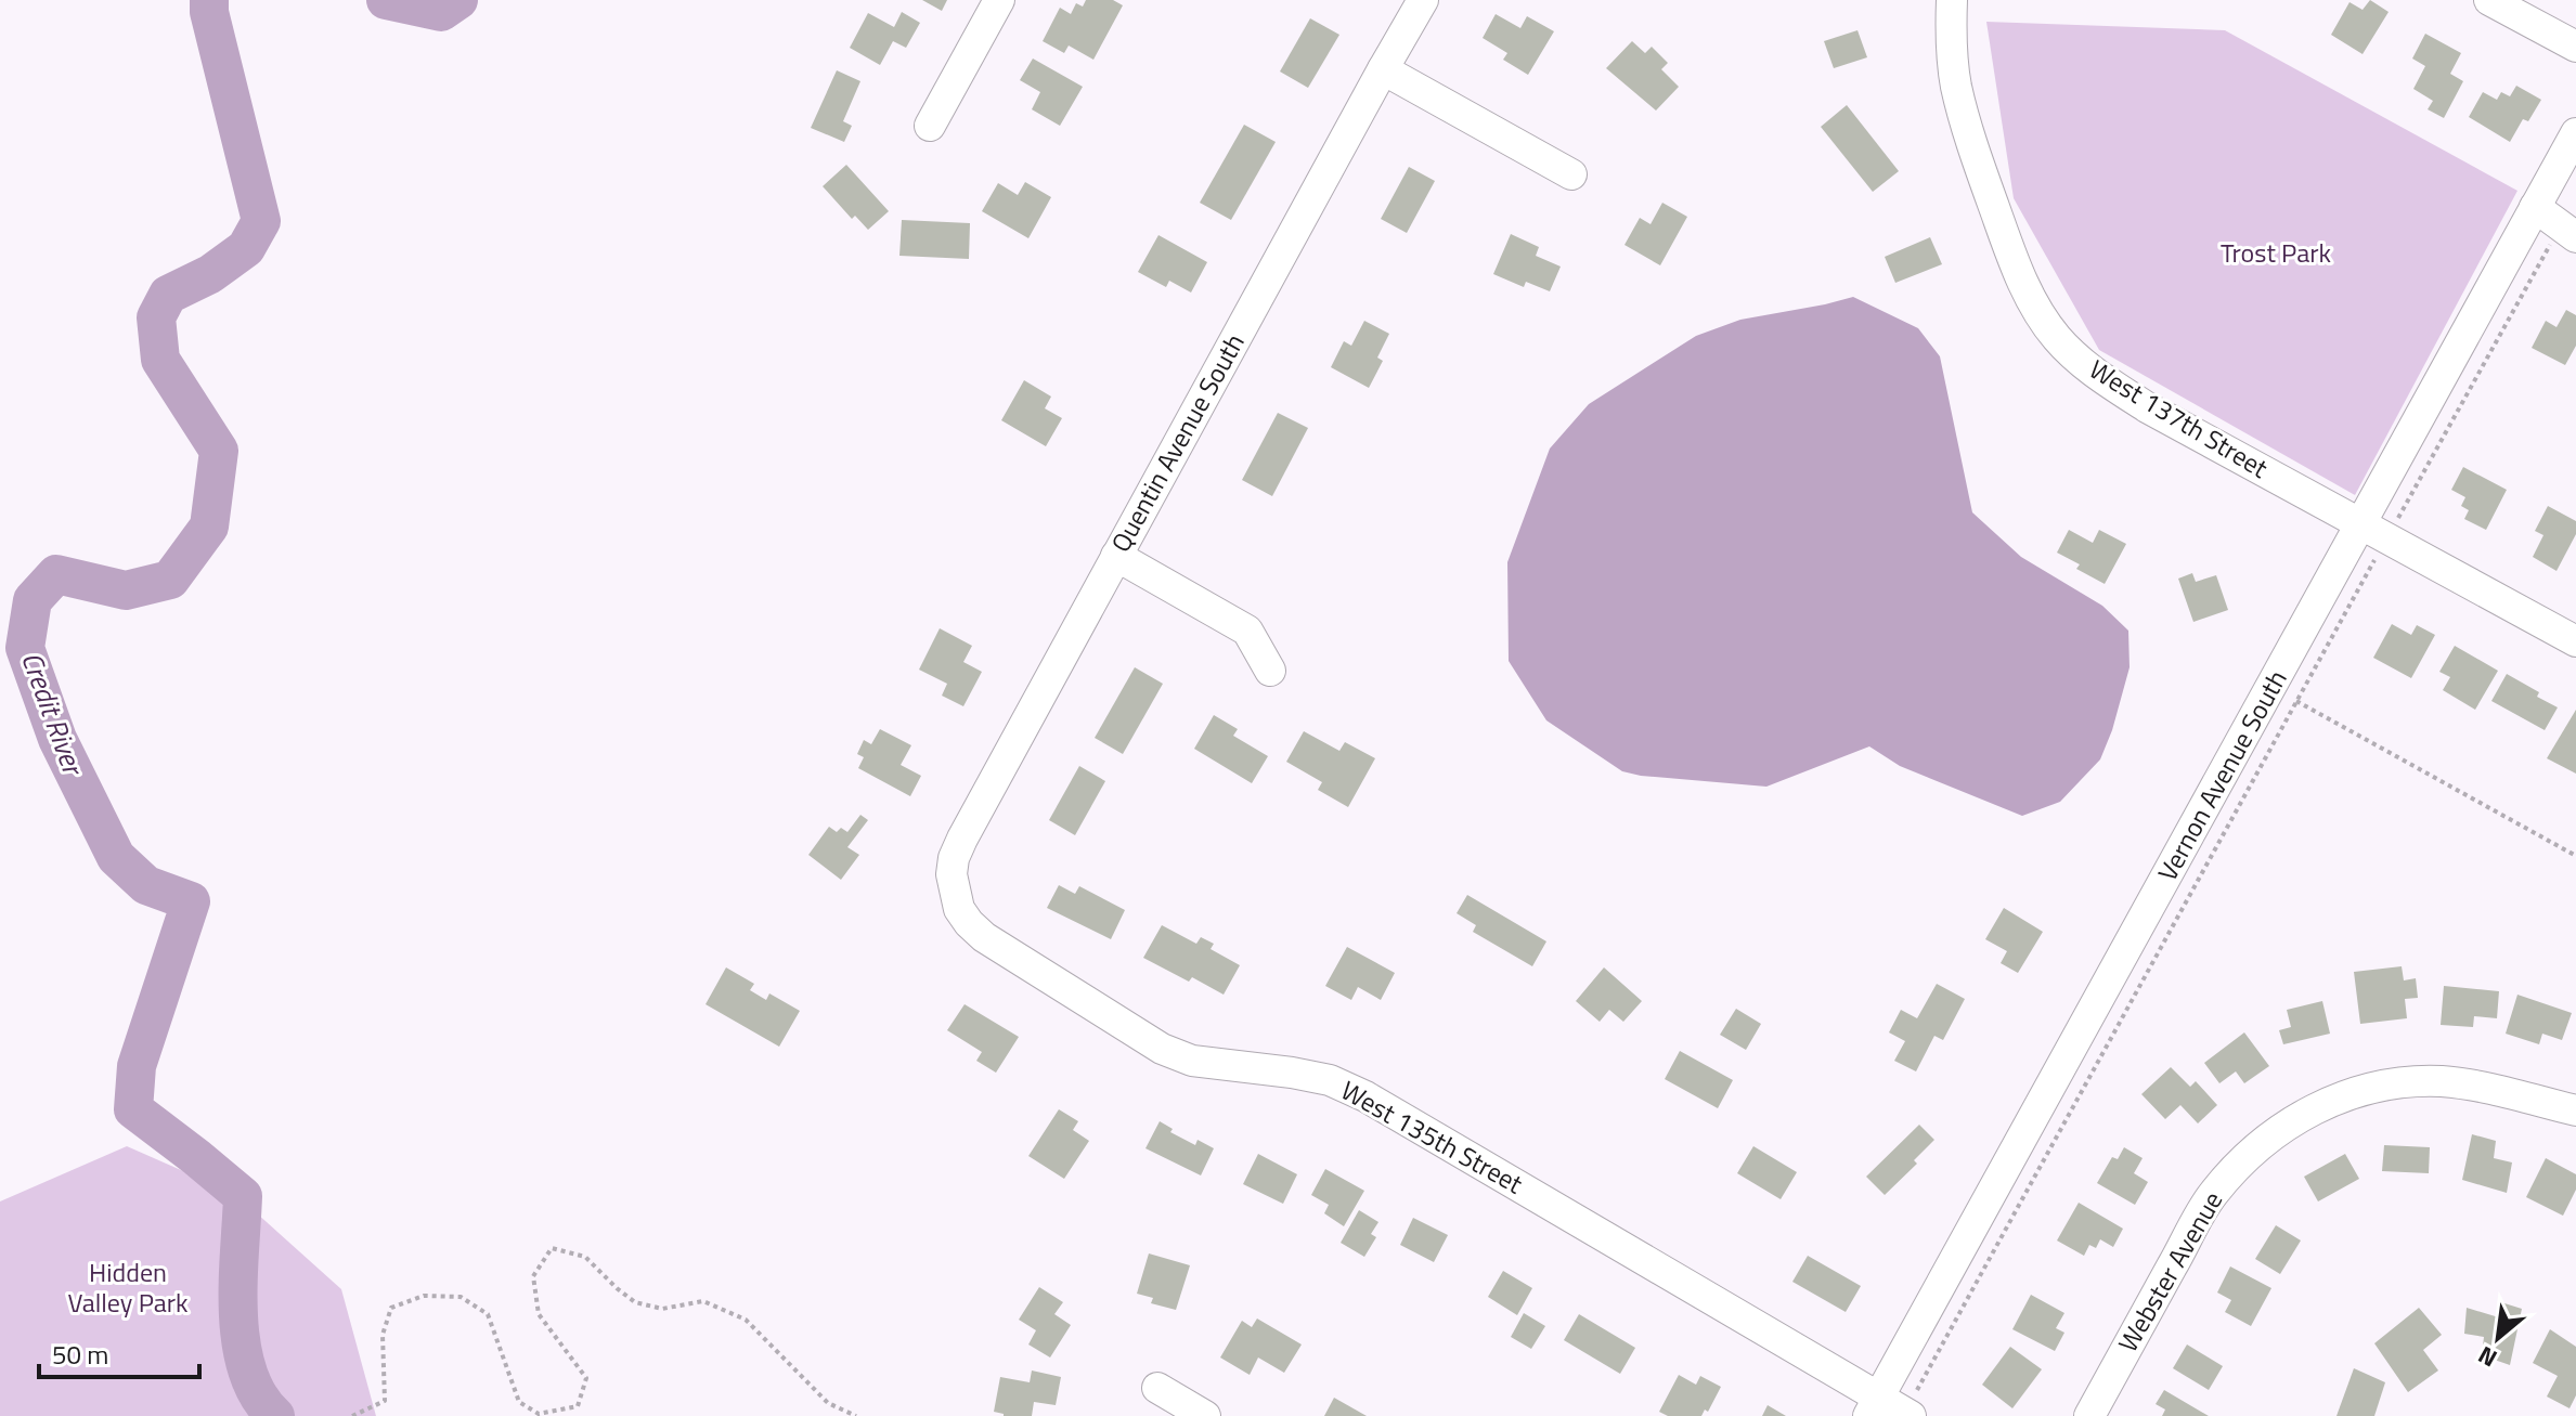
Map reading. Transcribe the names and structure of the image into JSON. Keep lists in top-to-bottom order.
{
  "streets": {
    "street": [
      "West 137th Street",
      "Quentin Avenue South",
      "Vernon Avenue South",
      "West 135th Street",
      "Webster Avenue"
    ]
  },
  "crossings": [
    ["West 137th Street", "Vernon Avenue South"],
    ["Quentin Avenue South", "West 135th Street"],
    ["Vernon Avenue South", "West 135th Street"]
  ],
  "water": ["Credit River"],
  "parks": ["Trost Park", "Hidden Valley Park"],
  "scale_bar": "50 m",
  "north": "bottom left"
}
